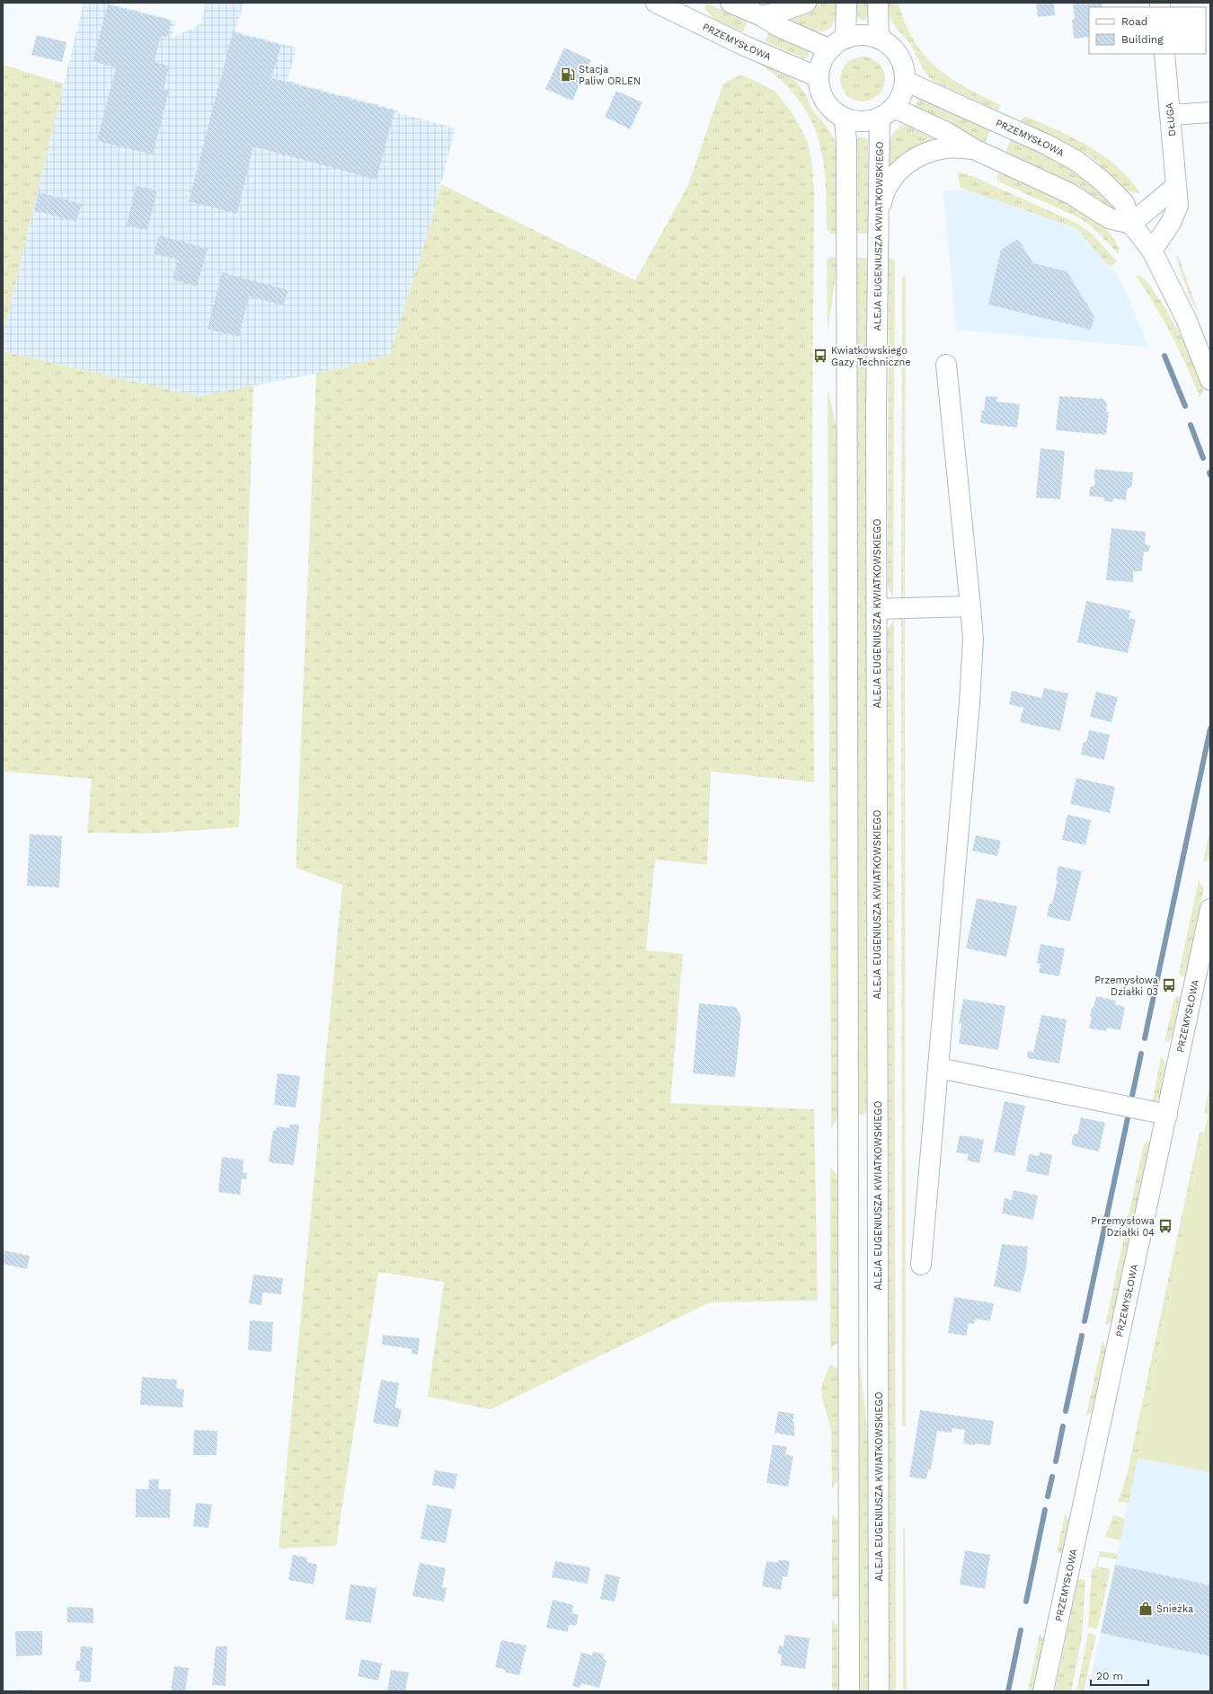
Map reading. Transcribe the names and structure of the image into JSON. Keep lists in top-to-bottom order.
{
  "streets": {
    "street": ["PRZEMYSŁOWA", "DŁUGA", "ALEJA EUGENIUSZA KWIATKOWSKIEGO"]
  },
  "crossings": [
    ["PRZEMYSŁOWA", "DŁUGA"],
    ["PRZEMYSŁOWA", "ALEJA EUGENIUSZA KWIATKOWSKIEGO"]
  ],
  "places": {
    "fuel station": ["Stacja Paliw ORLEN"],
    "bus stop": ["Kwiatkowskiego Gazy Techniczne", "Przemysłowa Działki 03", "Przemysłowa Działki 04"],
    "shop": ["Śnieżka"]
  },
  "legend": ["Road", "Building"],
  "scale_bar": "20 m"
}
